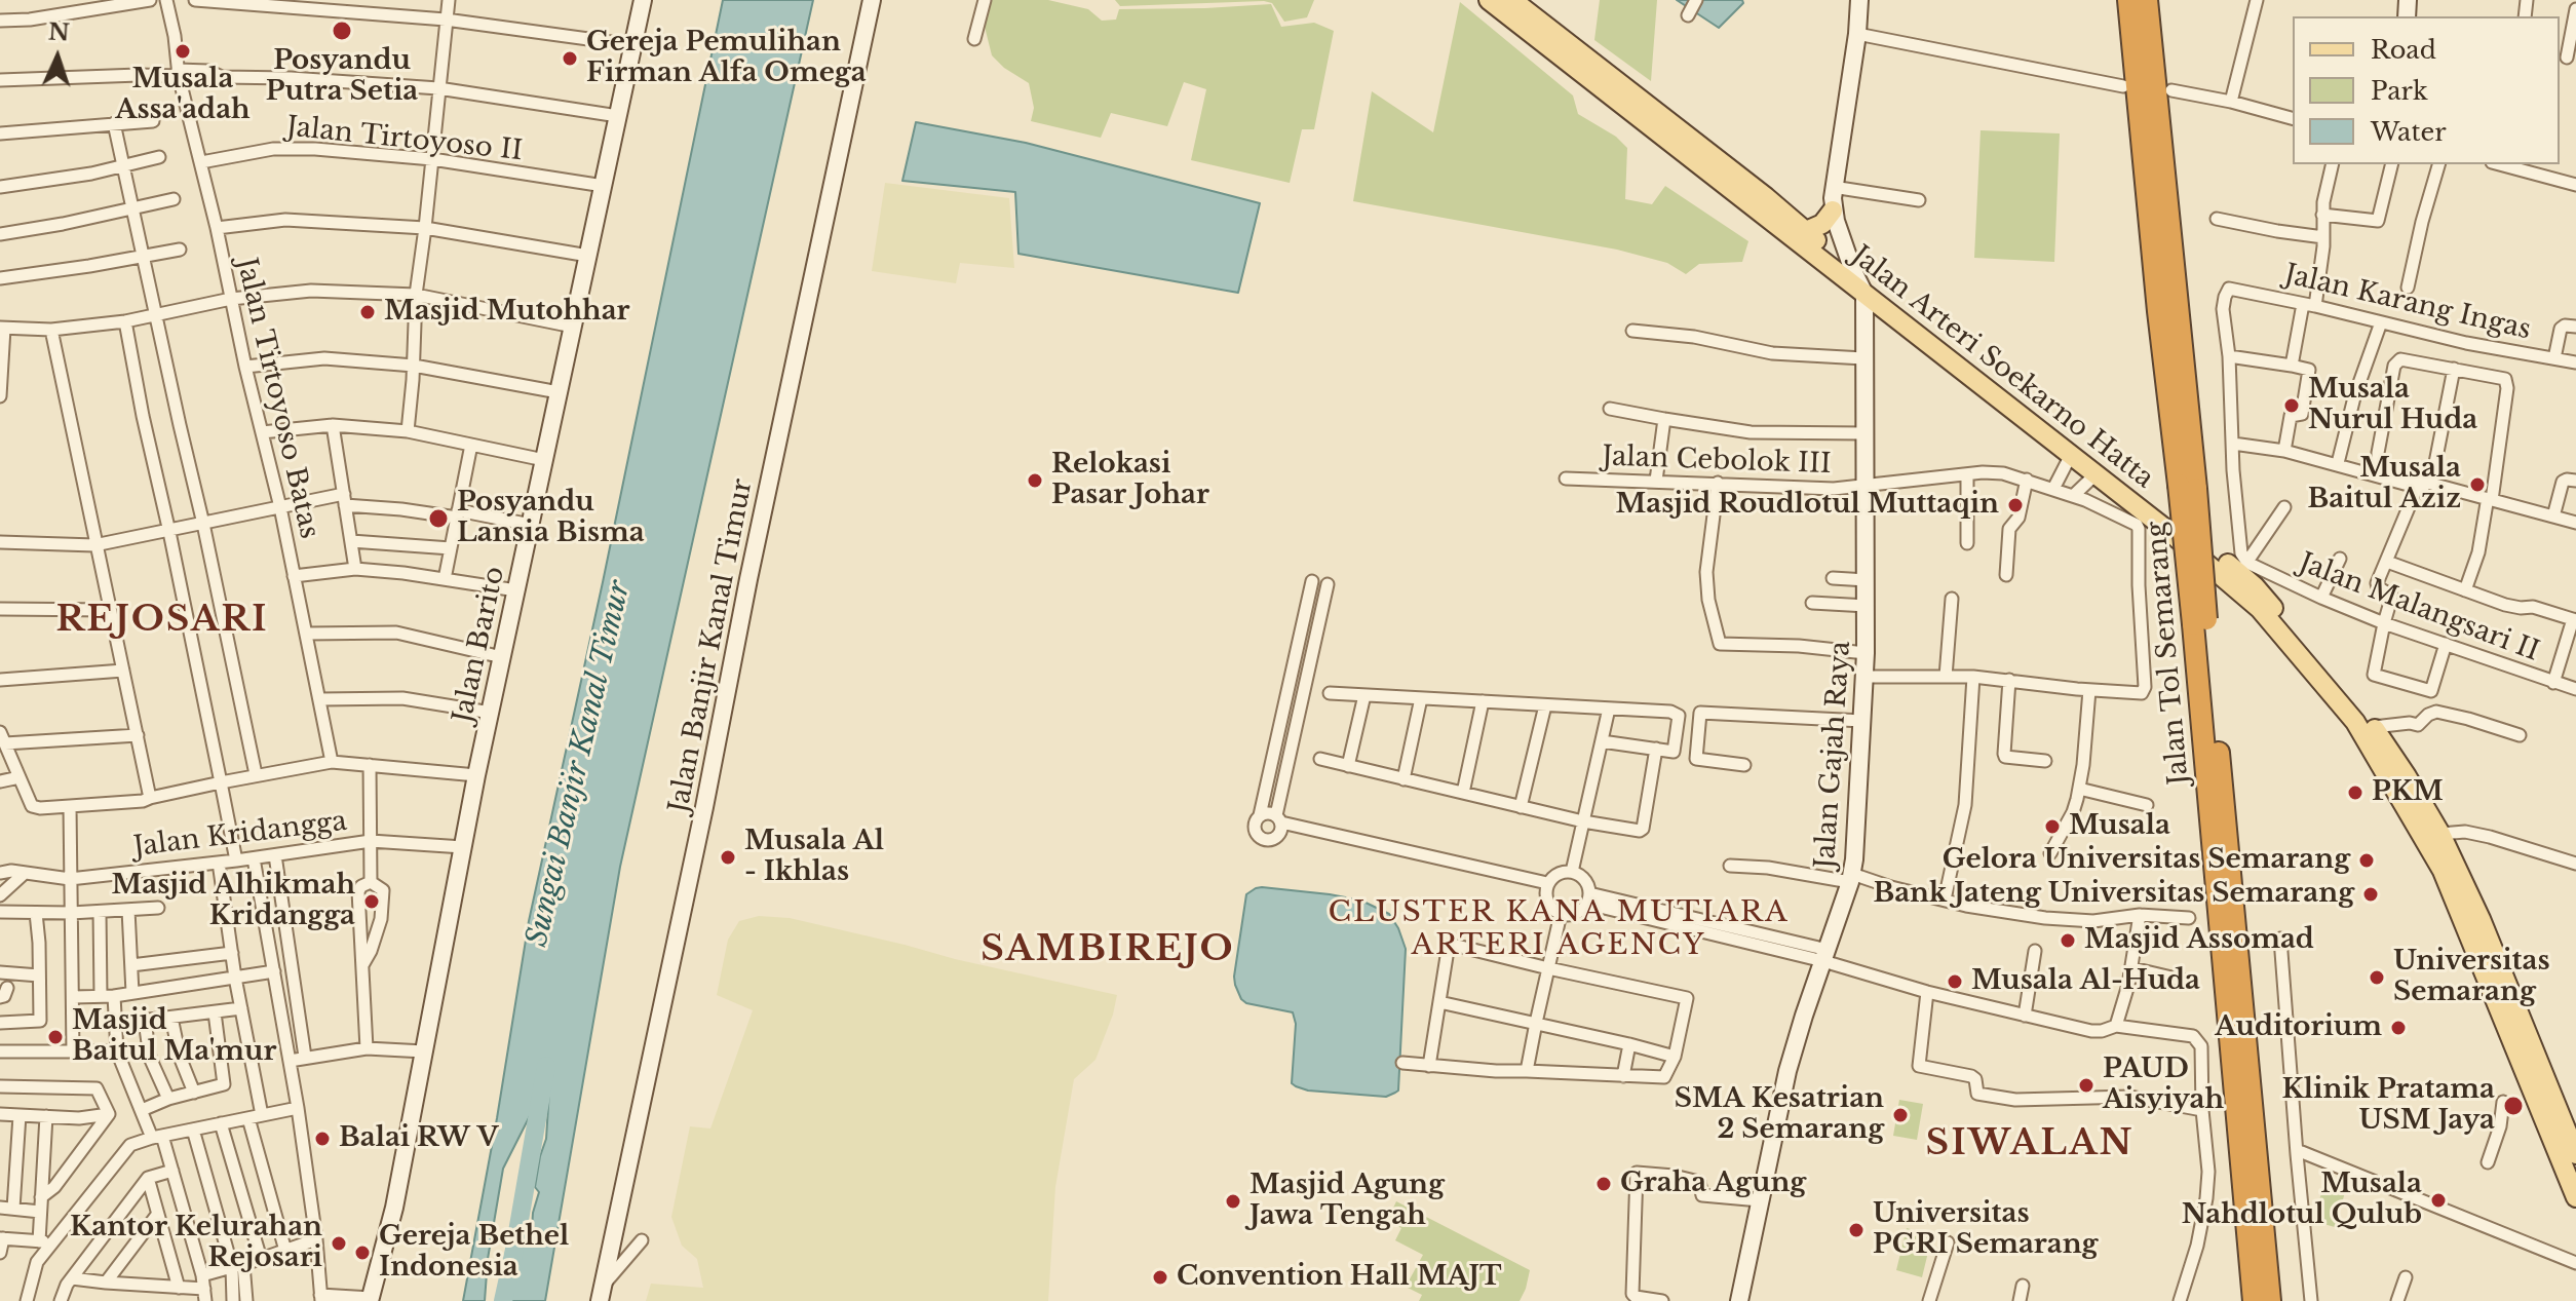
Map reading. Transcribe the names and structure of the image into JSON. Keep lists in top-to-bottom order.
{
  "streets": {
    "highway": ["Jalan Tol Semarang"],
    "main road": ["Jalan Arteri Soekarno Hatta"],
    "street": [
      "Jalan Tirtoyoso II",
      "Jalan Karang Ingas",
      "Jalan Tirtoyoso Batas",
      "Jalan Cebolok III",
      "Jalan Malangsari II",
      "Jalan Barito",
      "Jalan Banjir Kanal Timur",
      "Jalan Gajah Raya",
      "Jalan Kridangga"
    ]
  },
  "crossings": [
    ["Jalan Tirtoyoso II", "Jalan Tirtoyoso Batas"],
    ["Jalan Tirtoyoso II", "Jalan Barito"],
    ["Jalan Arteri Soekarno Hatta", "Jalan Malangsari II"],
    ["Jalan Arteri Soekarno Hatta", "Jalan Gajah Raya"],
    ["Jalan Cebolok III", "Jalan Gajah Raya"],
    ["Jalan Barito", "Jalan Kridangga"]
  ],
  "districts": [
    "REJOSARI",
    "CLUSTER KANA MUTIARA ARTERI AGENCY",
    "SAMBIREJO",
    "SIWALAN"
  ],
  "water": ["Sungai Banjir Kanal Timur"],
  "places": [
    "Posyandu Putra Setia",
    "Musala Assa'adah",
    "Gereja Pemulihan Firman Alfa Omega",
    "Masjid Mutohhar",
    "Musala Nurul Huda",
    "Relokasi Pasar Johar",
    "Musala Baitul Aziz",
    "Masjid Roudlotul Muttaqin",
    "Posyandu Lansia Bisma",
    "PKM",
    "Musala",
    "Musala Al - Ikhlas",
    "Gelora Universitas Semarang",
    "Bank Jateng Universitas Semarang",
    "Masjid Alhikmah Kridangga",
    "Masjid Assomad",
    "Universitas Semarang",
    "Musala Al-Huda",
    "Auditorium",
    "Masjid Baitul Ma'mur",
    "PAUD Aisyiyah",
    "Klinik Pratama USM Jaya",
    "SMA Kesatrian 2 Semarang",
    "Balai RW V",
    "Graha Agung",
    "Musala Nahdlotul Qulub",
    "Masjid Agung Jawa Tengah",
    "Universitas PGRI Semarang",
    "Kantor Kelurahan Rejosari",
    "Gereja Bethel Indonesia",
    "Convention Hall MAJT"
  ],
  "legend": ["Road", "Park", "Water"],
  "north": "top"
}
